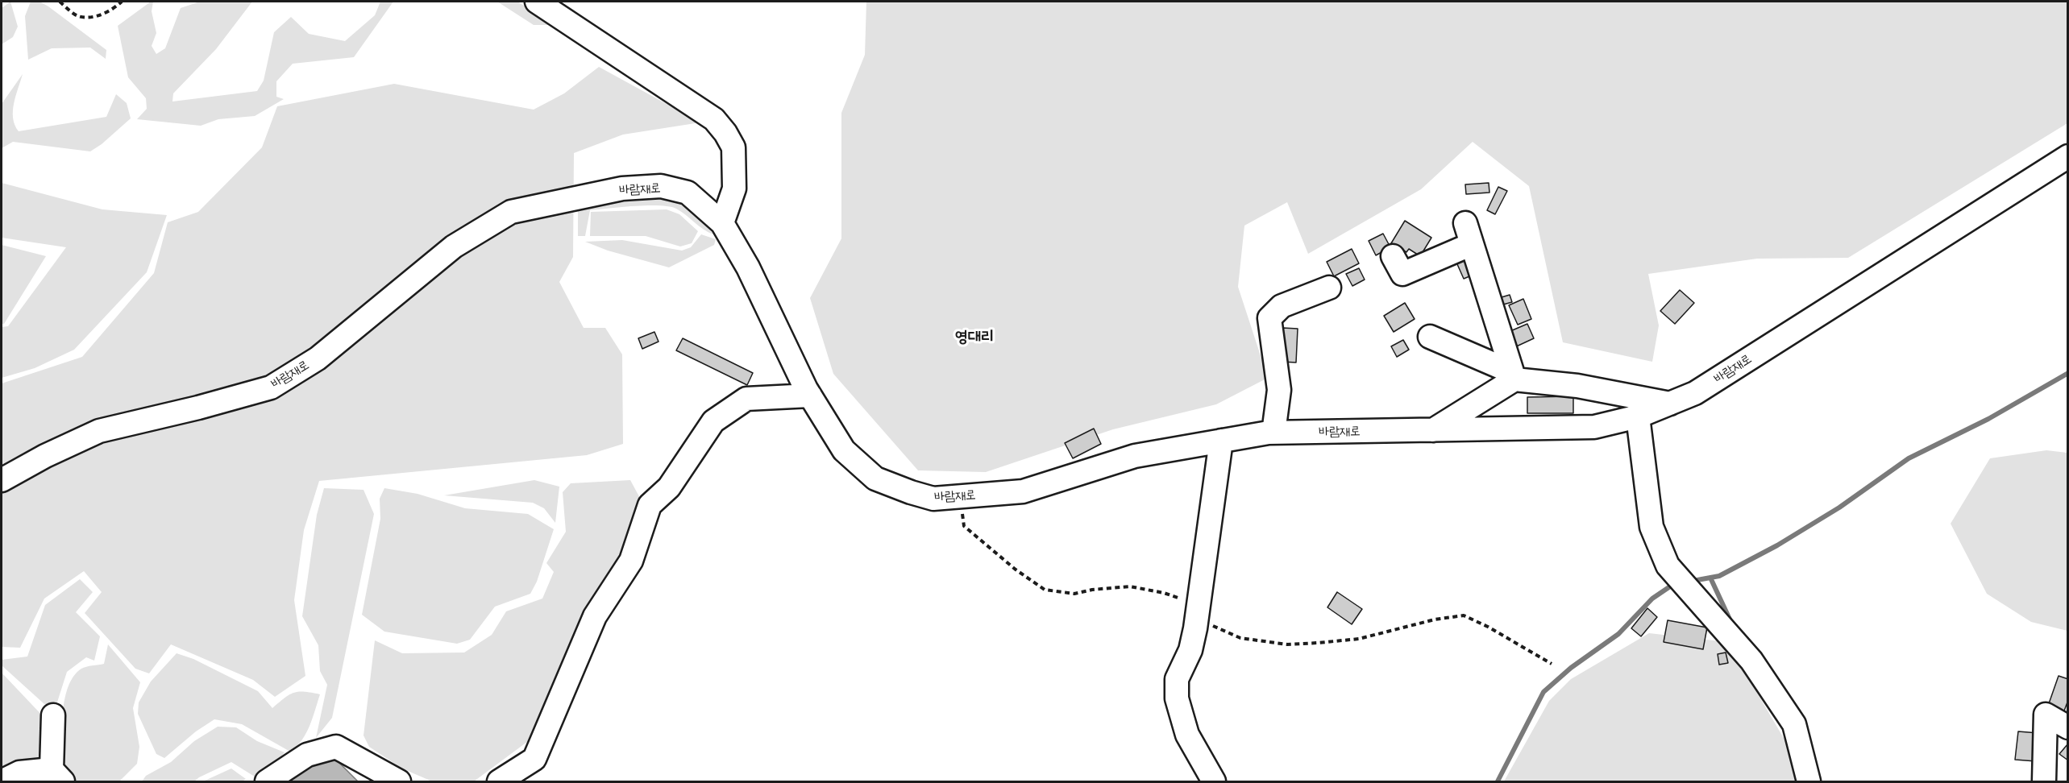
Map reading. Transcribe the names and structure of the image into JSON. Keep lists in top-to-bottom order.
{
  "streets": {
    "street": ["바람재로"]
  },
  "districts": ["영대리"]
}
